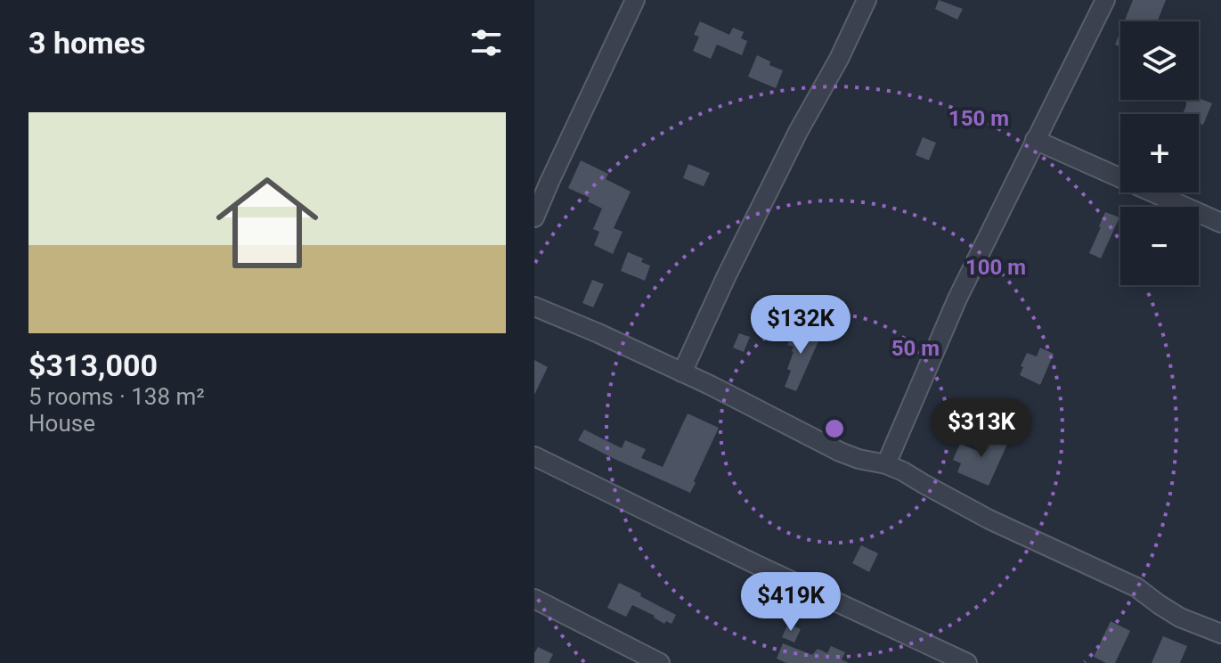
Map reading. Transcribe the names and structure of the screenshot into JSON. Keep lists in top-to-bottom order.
{
  "page": {
    "heading": "3 homes",
    "map_buttons": ["+", "−"],
    "list": [
      {
        "name": "$313,000",
        "note": "5 rooms · 138 m² · House"
      }
    ],
    "price": ["$132K", "$313K", "$419K"]
  },
  "rings": ["150 m", "100 m", "50 m"]
}
